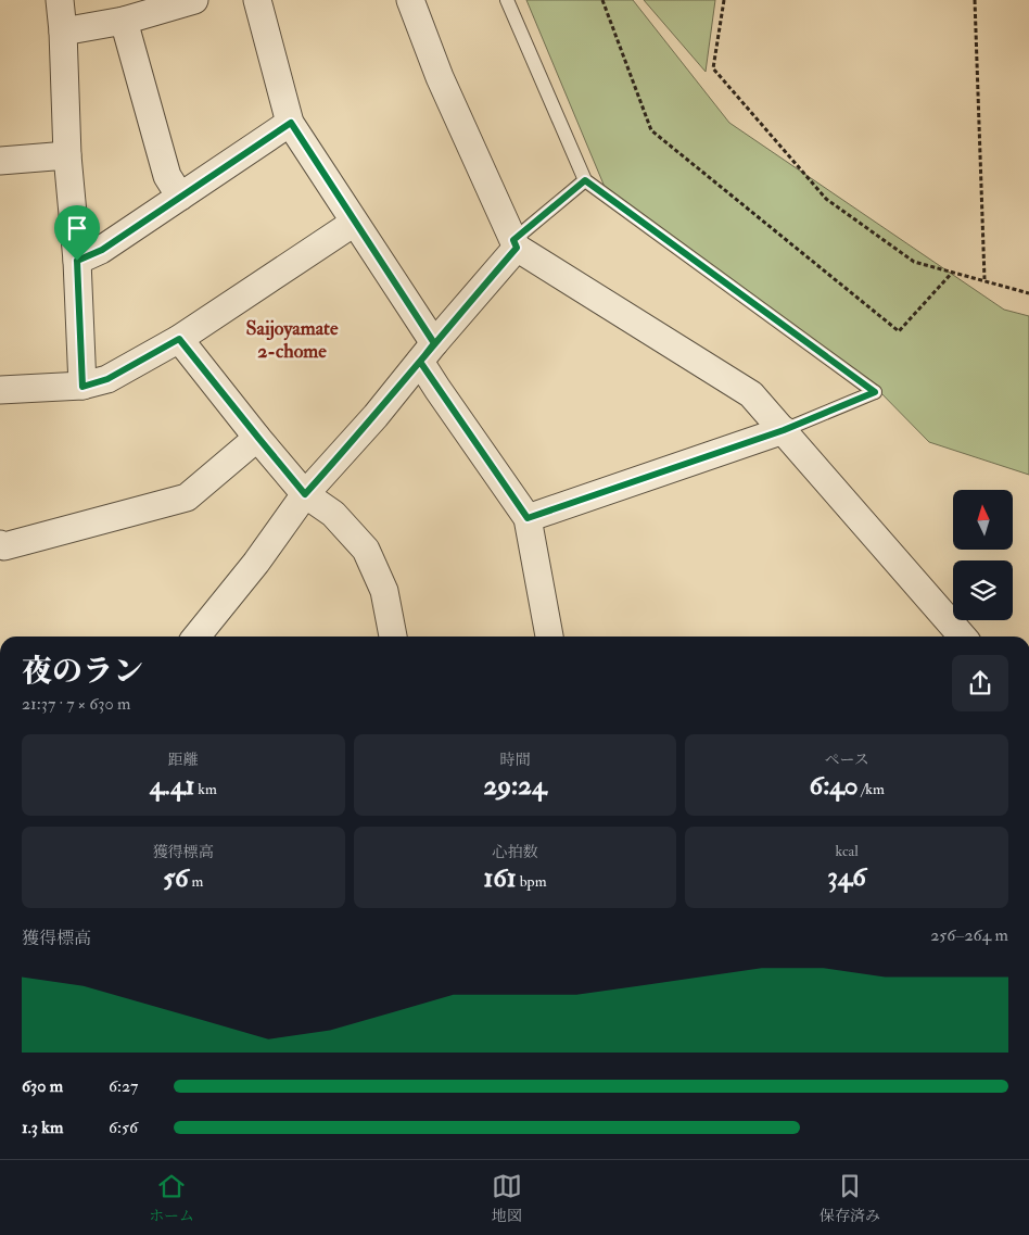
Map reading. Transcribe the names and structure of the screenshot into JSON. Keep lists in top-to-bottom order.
{
  "districts": ["Saijoyamate 2-chome"],
  "north": "top",
  "page": {
    "heading": ["夜のラン", "21:37 · 7 × 630 m"],
    "stats": [
      ["距離", "4.41 km"],
      ["時間", "29:24"],
      ["ペース", "6:40 /km"],
      ["獲得標高", "56 m"],
      ["心拍数", "161 bpm"],
      ["kcal", "346"]
    ],
    "chart": ["獲得標高", "256–264 m"],
    "list": [
      {
        "name": "630 m",
        "note": "6:27"
      },
      {
        "name": "1.3 km",
        "note": "6:56"
      }
    ],
    "tabs": ["ホーム", "地図", "保存済み"]
  }
}
